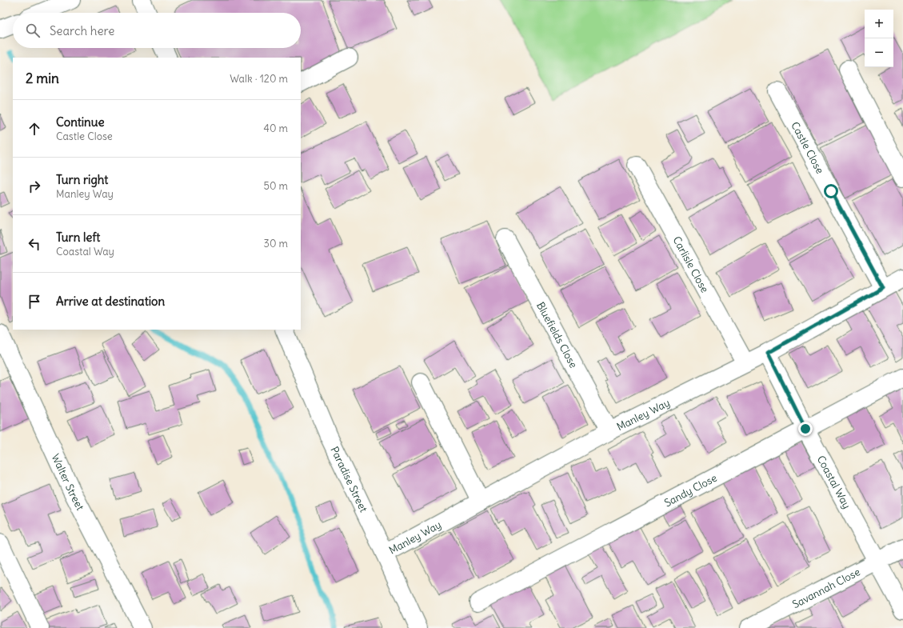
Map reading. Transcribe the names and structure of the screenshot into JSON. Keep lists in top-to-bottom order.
{
  "streets": {
    "street": [
      "Castle Close",
      "Carlisle Close",
      "Bluefields Close",
      "Manley Way",
      "Paradise Street",
      "Coastal Way",
      "Walter Street",
      "Sandy Close",
      "Savannah Close"
    ]
  },
  "crossings": [
    ["Castle Close", "Manley Way"],
    ["Carlisle Close", "Manley Way"],
    ["Bluefields Close", "Manley Way"],
    ["Manley Way", "Paradise Street"],
    ["Manley Way", "Coastal Way"],
    ["Coastal Way", "Sandy Close"],
    ["Coastal Way", "Savannah Close"]
  ],
  "page": {
    "map_buttons": ["+", "−"],
    "search": "Search here",
    "heading": ["2 min", "Walk · 120 m"],
    "list": [
      ["Continue", "Castle Close", "40 m"],
      ["Turn right", "Manley Way", "50 m"],
      ["Turn left", "Coastal Way", "30 m"],
      "Arrive at destination"
    ]
  }
}
